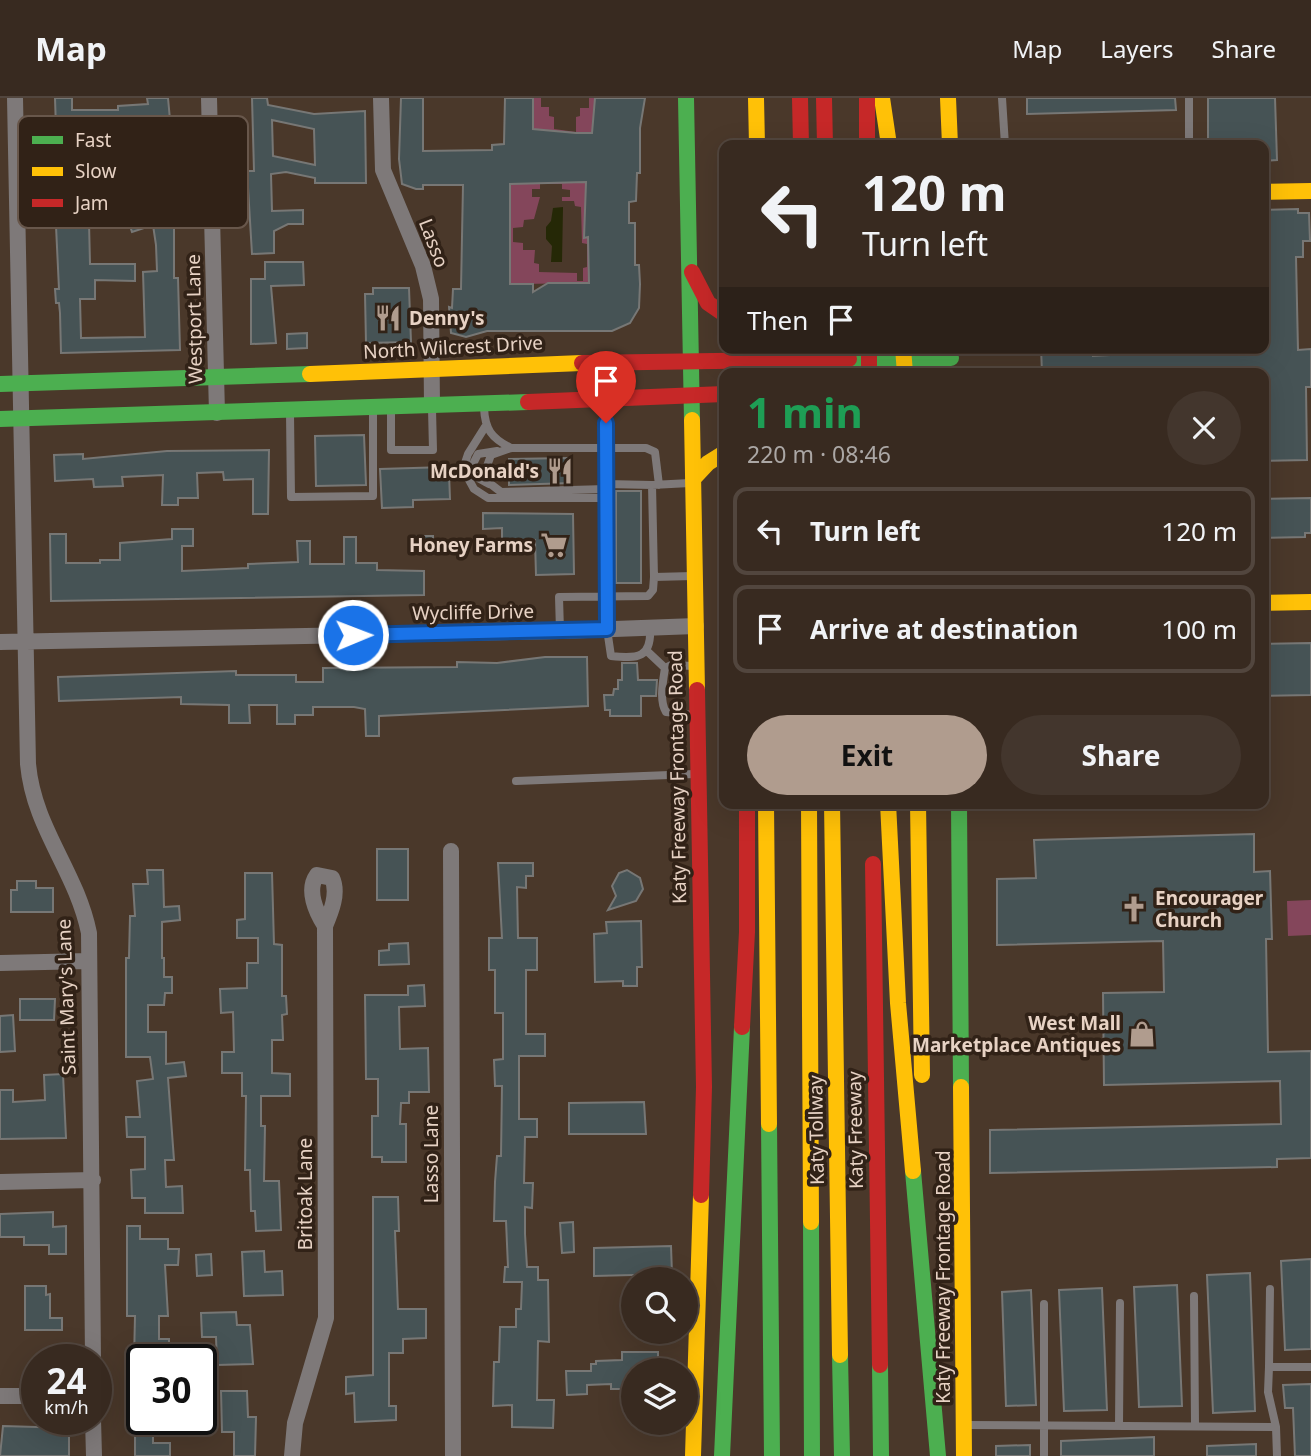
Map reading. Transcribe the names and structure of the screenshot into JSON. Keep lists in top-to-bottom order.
{
  "streets": {
    "main road": [
      "North Wilcrest Drive",
      "Katy Freeway Frontage Road",
      "Katy Tollway",
      "Katy Freeway"
    ],
    "street": [
      "Lasso",
      "Westport Lane",
      "Wycliffe Drive",
      "Saint Mary's Lane",
      "Lasso Lane",
      "Britoak Lane"
    ]
  },
  "crossings": [
    ["Lasso", "North Wilcrest Drive"],
    ["Westport Lane", "North Wilcrest Drive"],
    ["North Wilcrest Drive", "Katy Freeway Frontage Road"],
    ["North Wilcrest Drive", "Saint Mary's Lane"],
    ["Wycliffe Drive", "Katy Freeway Frontage Road"],
    ["Wycliffe Drive", "Saint Mary's Lane"]
  ],
  "places": {
    "restaurant": ["Denny's", "McDonald's"],
    "supermarket": ["Honey Farms"],
    "church": ["Encourager Church"],
    "shop": ["West Mall Marketplace Antiques"]
  },
  "legend": ["Fast", "Slow", "Jam"],
  "page": {
    "header": "Map",
    "nav": ["Map", "Layers", "Share"],
    "turn": ["120 m", "Turn left"],
    "then": "Then",
    "heading": ["1 min", "220 m · 08:46"],
    "list": [
      {
        "name": "Turn left",
        "value": "120 m"
      },
      {
        "name": "Arrive at destination",
        "value": "100 m"
      }
    ],
    "buttons": ["Exit", "Share"],
    "speed": "24 km/h",
    "limit": "30"
  }
}
